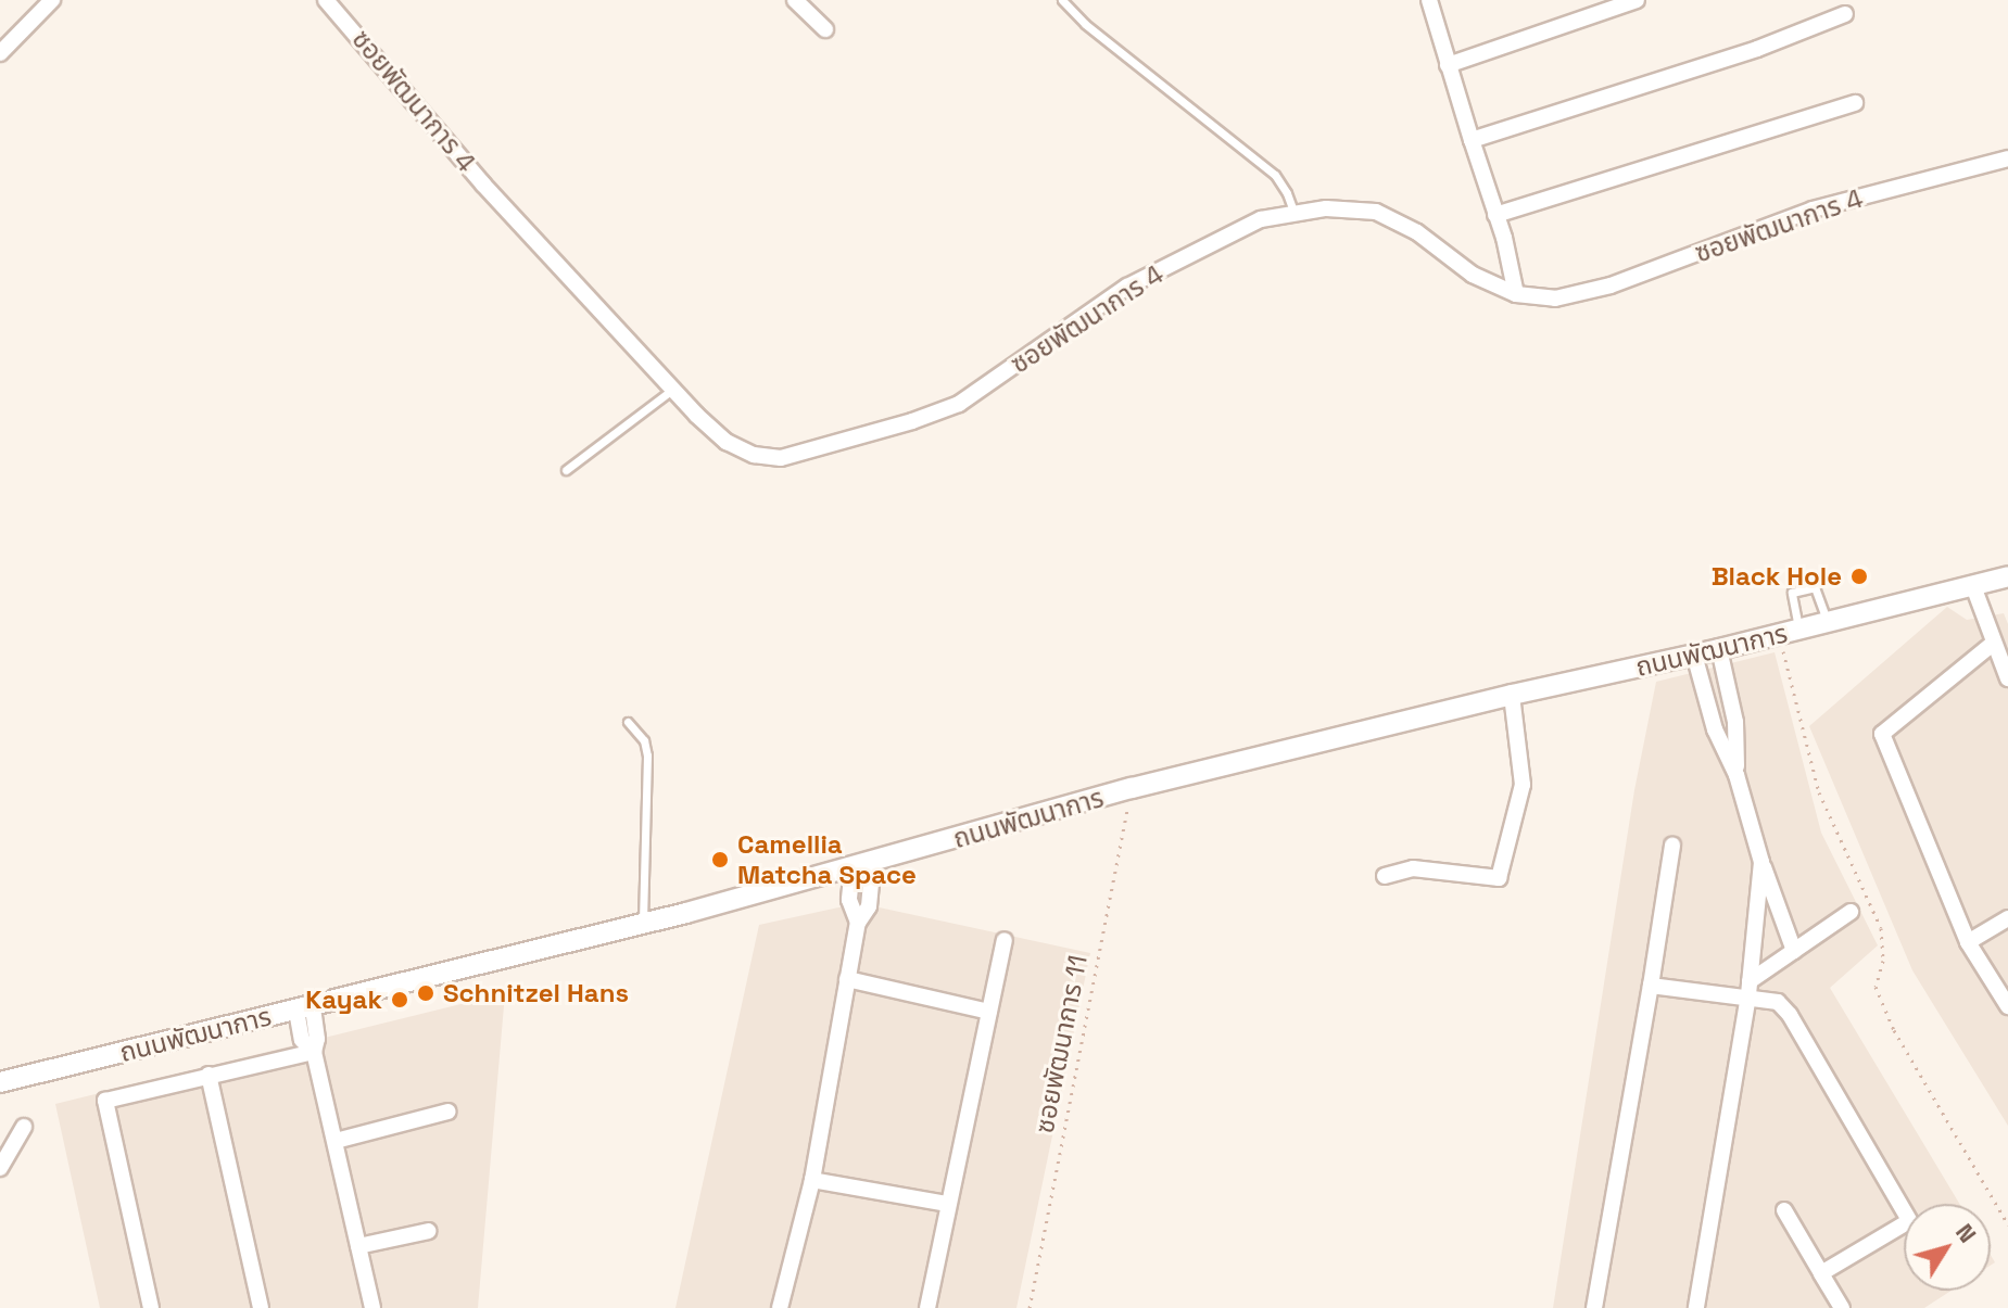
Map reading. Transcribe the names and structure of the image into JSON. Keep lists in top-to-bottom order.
{
  "streets": {
    "street": ["ซอยพัฒนาการ 4", "ถนนพัฒนาการ"],
    "path": ["ซอยพัฒนาการ 11"]
  },
  "crossings": [
    ["ถนนพัฒนาการ", "ซอยพัฒนาการ 11"]
  ],
  "places": [
    "Black Hole",
    "Camellia Matcha Space",
    "Schnitzel Hans",
    "Kayak"
  ],
  "north": "top right"
}
